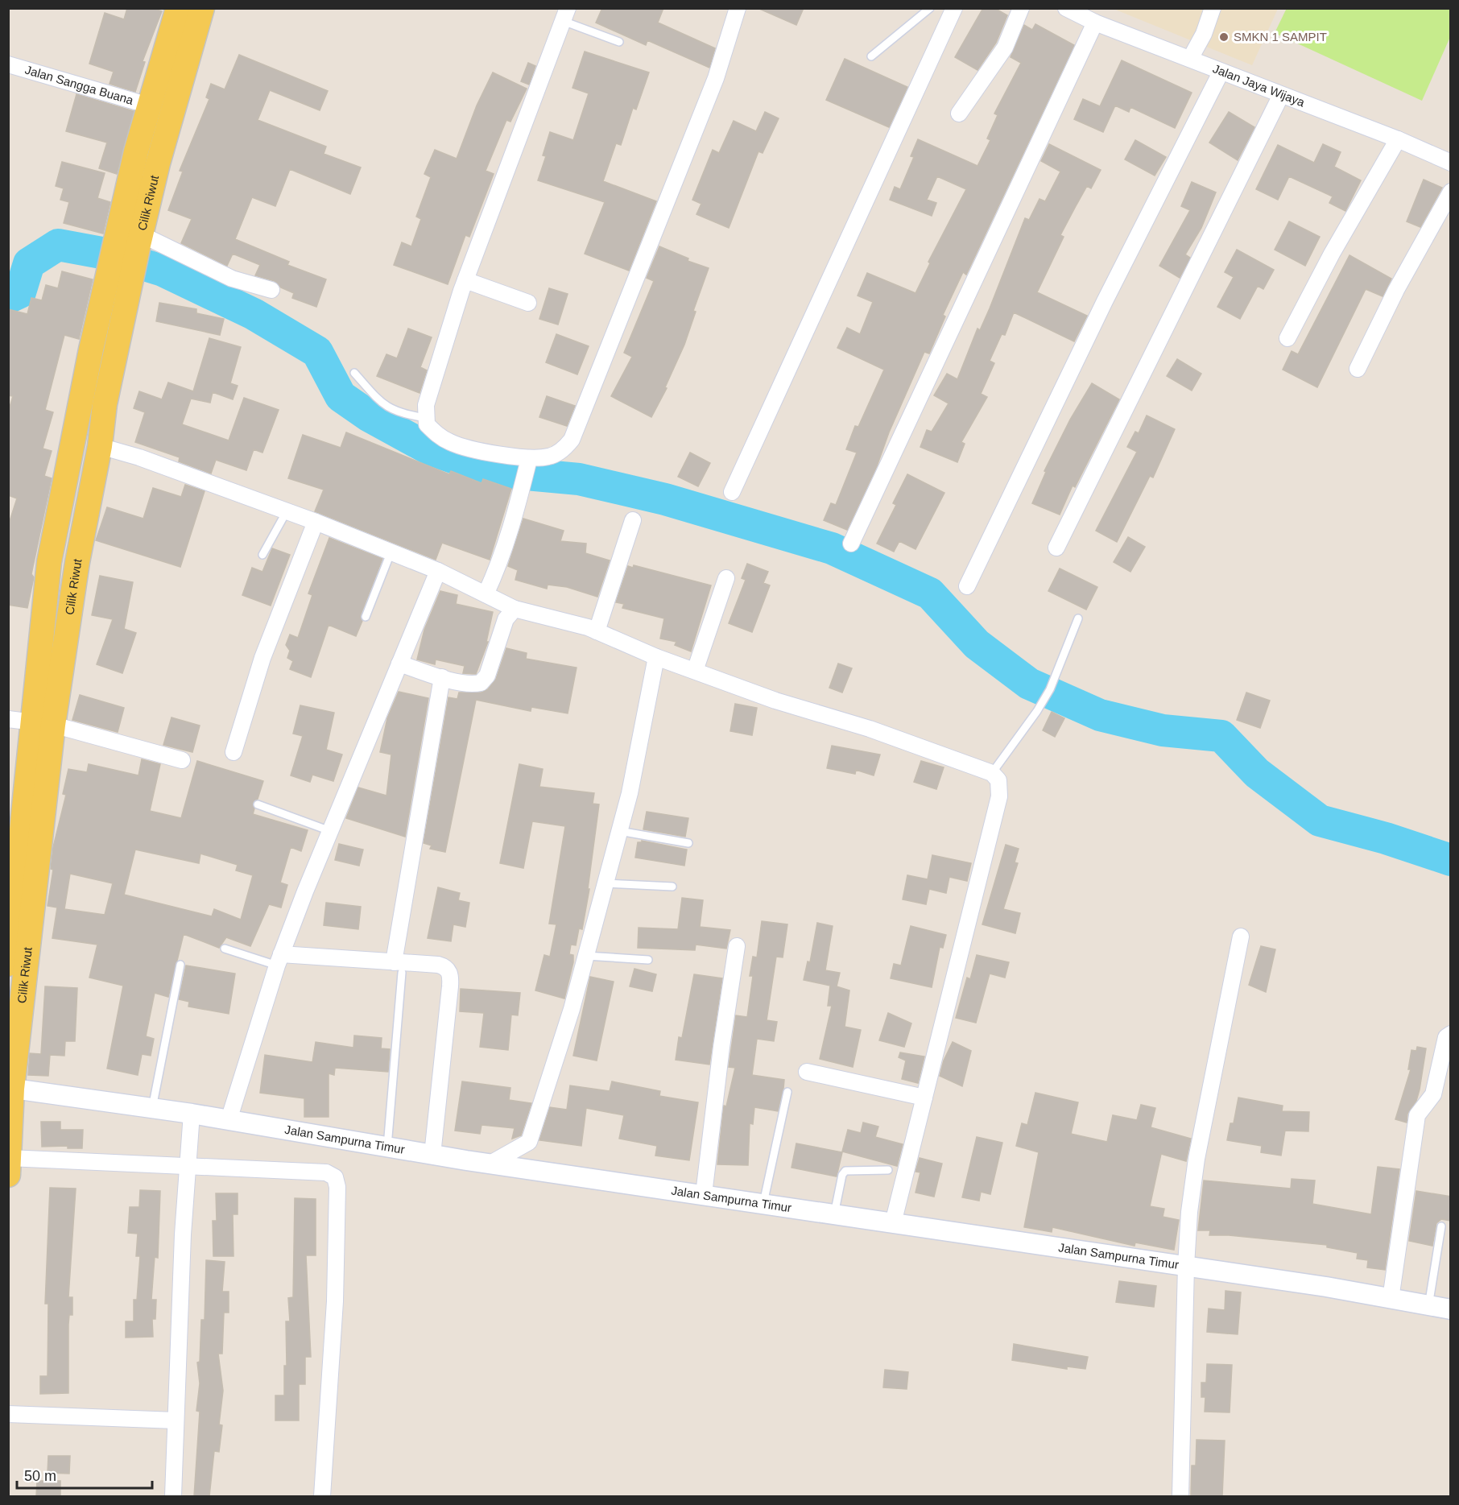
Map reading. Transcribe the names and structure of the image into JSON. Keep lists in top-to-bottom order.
{
  "streets": {
    "main road": ["Cilik Riwut"],
    "street": ["Jalan Sangga Buana", "Jalan Jaya Wijaya", "Jalan Sampurna Timur"]
  },
  "crossings": [
    ["Jalan Sangga Buana", "Cilik Riwut"],
    ["Cilik Riwut", "Jalan Sampurna Timur"]
  ],
  "places": ["SMKN 1 SAMPIT"],
  "scale_bar": "50 m"
}
